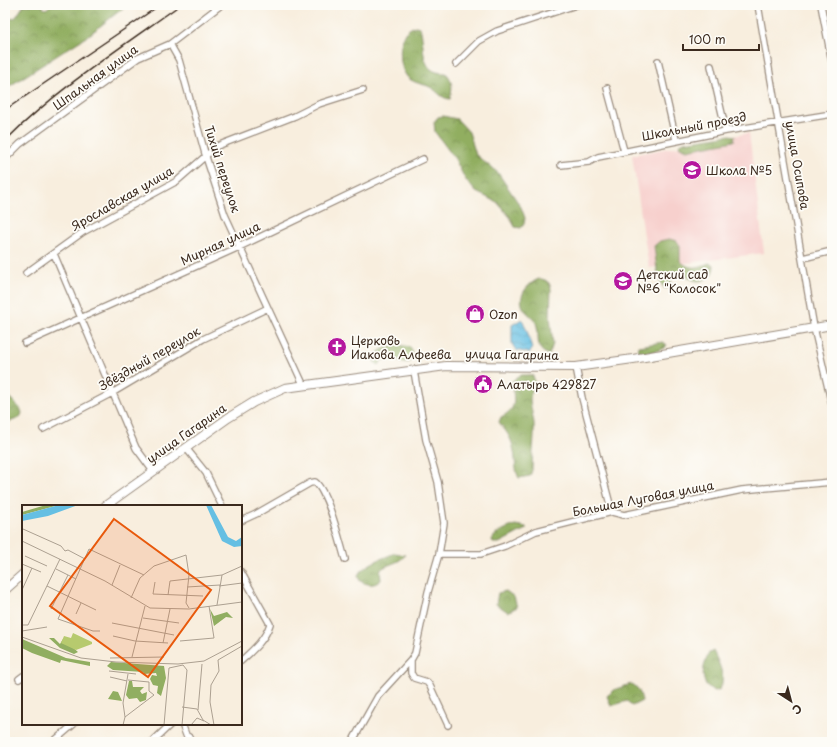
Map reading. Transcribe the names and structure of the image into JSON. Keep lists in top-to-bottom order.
{
  "streets": {
    "main road": ["улица Гагарина"],
    "street": [
      "Шпальная улица",
      "Школьный проезд",
      "улица Осипова",
      "Тихий переулок",
      "Ярославская улица",
      "Мирная улица",
      "Звёздный переулок",
      "Большая Луговая улица"
    ]
  },
  "crossings": [
    ["Шпальная улица", "Тихий переулок"],
    ["Школьный проезд", "улица Осипова"],
    ["улица Осипова", "улица Гагарина"],
    ["Тихий переулок", "Ярославская улица"],
    ["Тихий переулок", "Мирная улица"],
    ["Тихий переулок", "улица Гагарина"],
    ["Тихий переулок", "Звёздный переулок"]
  ],
  "places": {
    "school or university": ["Школа №5", "Детский сад №6 \"Колосок\""],
    "shop": ["Ozon"],
    "church": ["Церковь Иакова Алфеева"],
    "public building": ["Алатырь 429827"]
  },
  "scale_bar": "100 m",
  "north": "bottom right"
}
